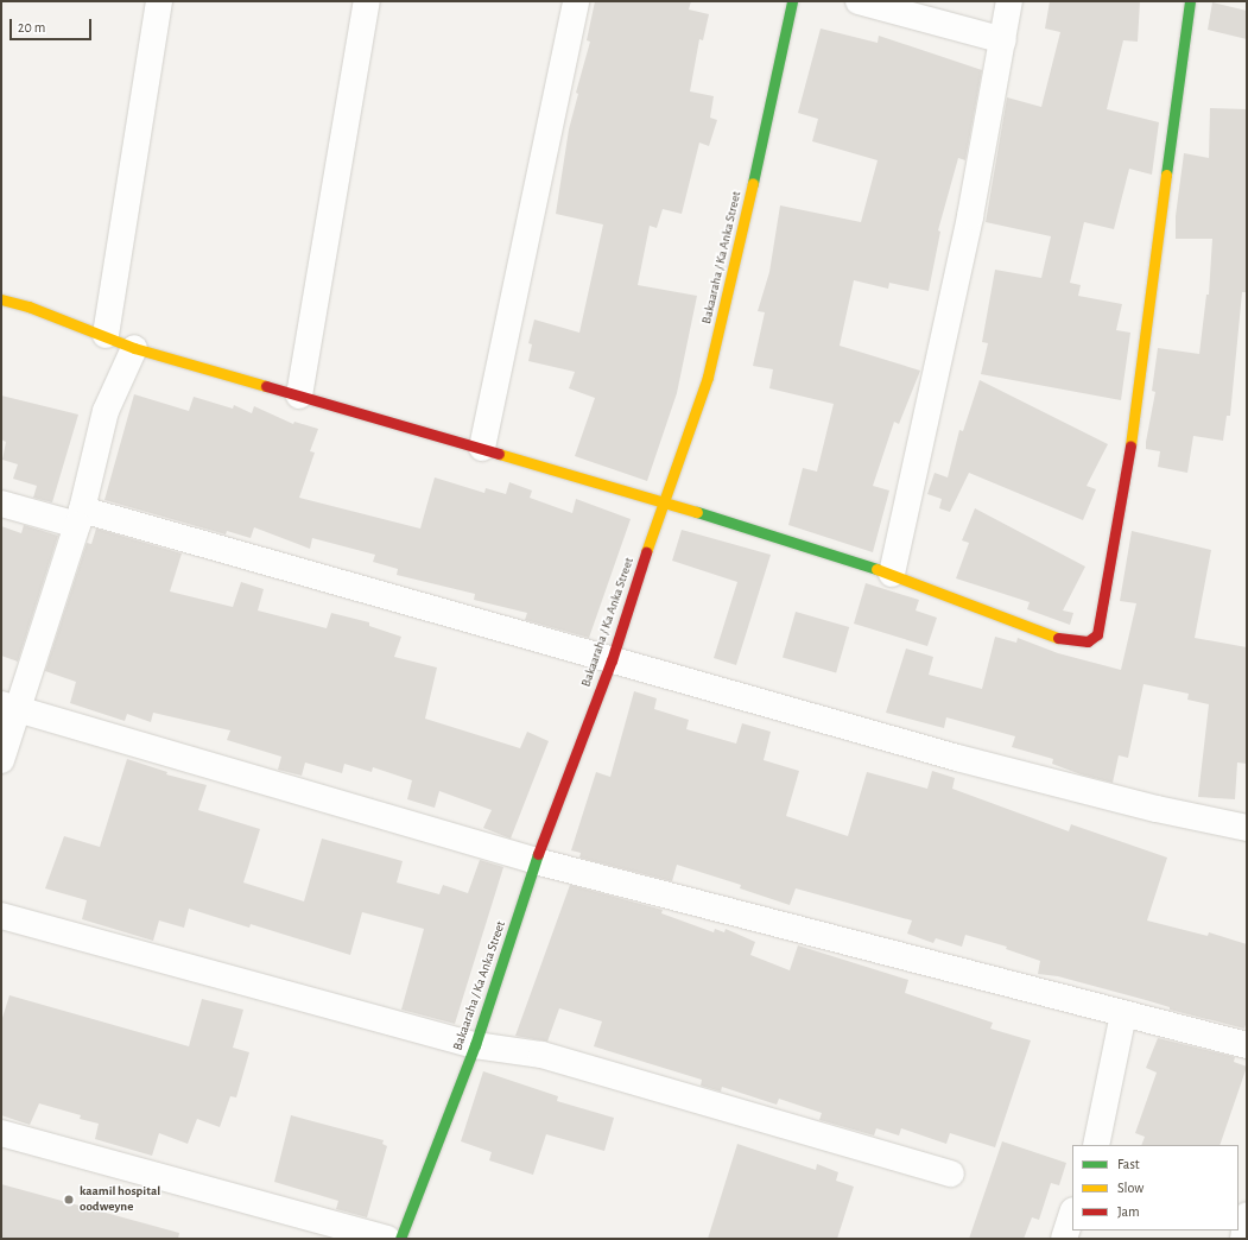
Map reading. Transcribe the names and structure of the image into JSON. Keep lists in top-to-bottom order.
{
  "streets": {
    "street": ["Bakaaraha / Ka Anka Street"]
  },
  "places": ["kaamil hospital oodweyne"],
  "legend": ["Fast", "Slow", "Jam"],
  "scale_bar": "20 m"
}
